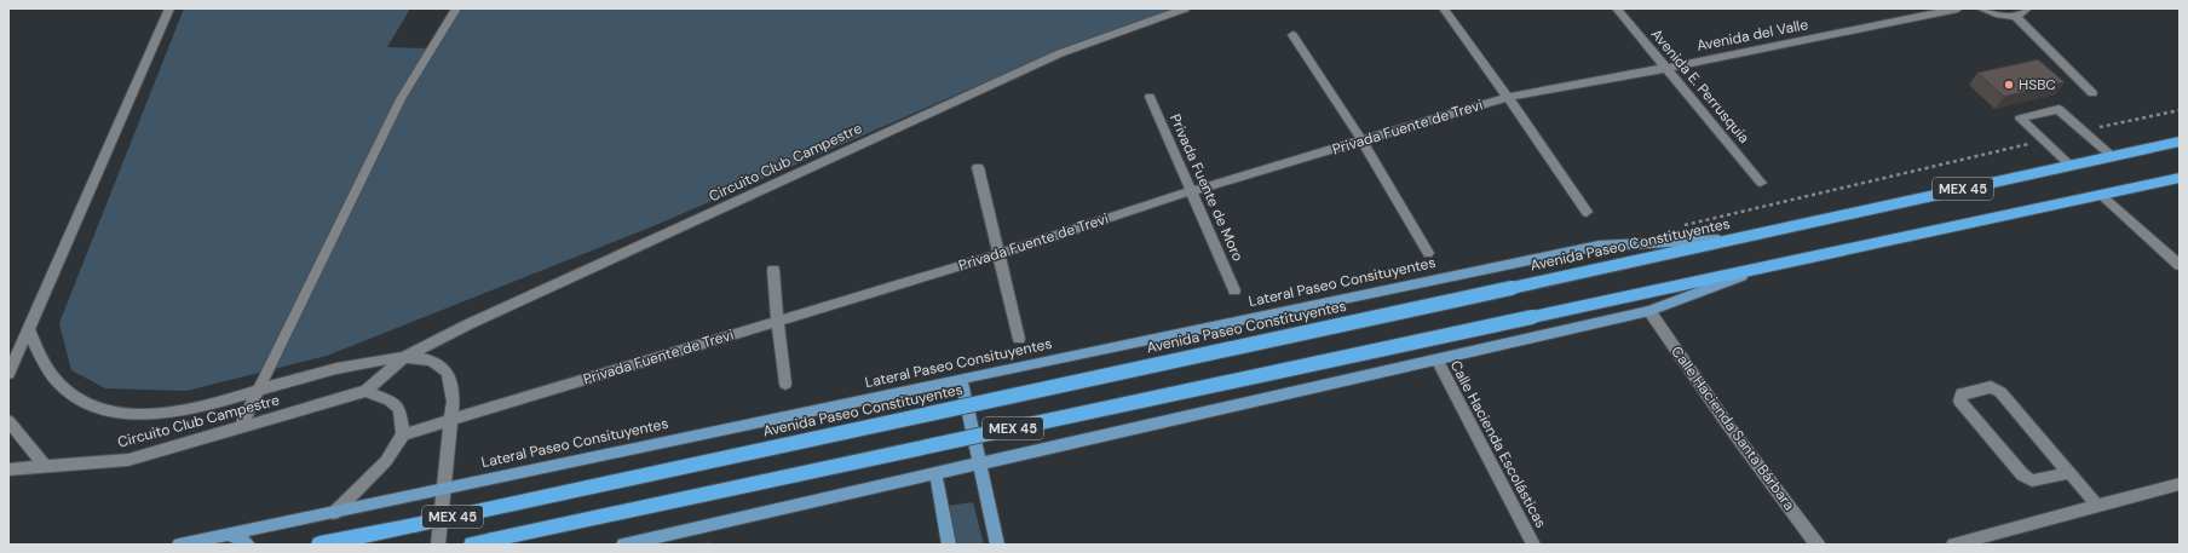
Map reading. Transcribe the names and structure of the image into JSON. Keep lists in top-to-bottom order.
{
  "streets": {
    "highway": ["MEX 45", "Avenida Paseo Constituyentes"],
    "main road": ["Lateral Paseo Consituyentes"],
    "street": [
      "Avenida del Valle",
      "Avenida E. Perrusquia",
      "Privada Fuente de Trevi",
      "Circuito Club Campestre",
      "Privada Fuente de Moro",
      "Calle Hacienda Santa Bárbara",
      "Calle Hacienda Escolásticas"
    ]
  },
  "crossings": [
    ["Avenida del Valle", "Avenida E. Perrusquia"],
    ["Avenida del Valle", "Privada Fuente de Trevi"],
    ["Avenida E. Perrusquia", "Privada Fuente de Trevi"],
    ["Privada Fuente de Trevi", "Privada Fuente de Moro"],
    ["Avenida Paseo Constituyentes", "Lateral Paseo Consituyentes"]
  ],
  "places": ["HSBC"]
}
